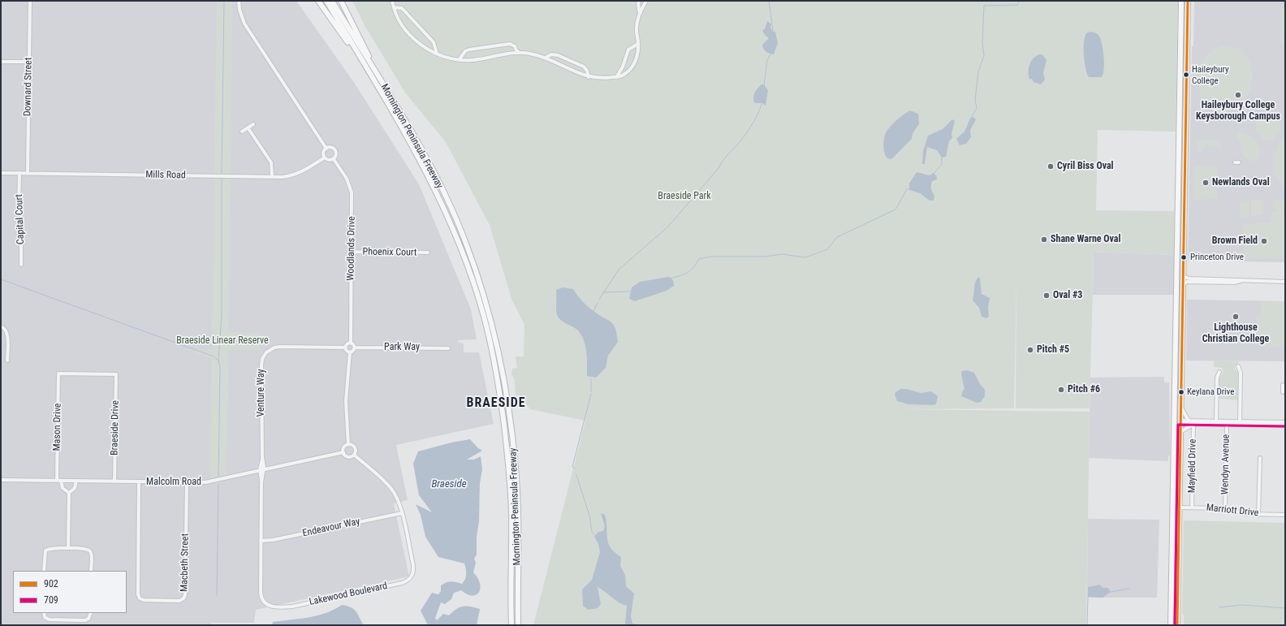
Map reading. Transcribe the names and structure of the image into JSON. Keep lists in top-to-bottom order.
{
  "streets": {
    "highway": ["Mornington Peninsula Freeway"],
    "street": [
      "Downard Street",
      "Mills Road",
      "Capital Court",
      "Woodlands Drive",
      "Phoenix Court",
      "Park Way",
      "Venture Way",
      "Mason Drive",
      "Braeside Drive",
      "Wendyn Avenue",
      "Mayfield Drive",
      "Malcolm Road",
      "Marriott Drive",
      "Endeavour Way",
      "Macbeth Street",
      "Lakewood Boulevard"
    ]
  },
  "crossings": [
    ["Downard Street", "Mills Road"],
    ["Mills Road", "Capital Court"],
    ["Mills Road", "Woodlands Drive"],
    ["Woodlands Drive", "Phoenix Court"],
    ["Woodlands Drive", "Park Way"],
    ["Woodlands Drive", "Venture Way"],
    ["Park Way", "Venture Way"],
    ["Venture Way", "Malcolm Road"],
    ["Venture Way", "Lakewood Boulevard"],
    ["Mason Drive", "Braeside Drive"],
    ["Mason Drive", "Malcolm Road"],
    ["Braeside Drive", "Malcolm Road"],
    ["Wendyn Avenue", "Marriott Drive"],
    ["Mayfield Drive", "Marriott Drive"],
    ["Malcolm Road", "Macbeth Street"],
    ["Malcolm Road", "Lakewood Boulevard"],
    ["Endeavour Way", "Lakewood Boulevard"]
  ],
  "districts": ["BRAESIDE"],
  "water": ["Braeside"],
  "parks": ["Braeside Park", "Braeside Linear Reserve"],
  "places": [
    "Haileybury College",
    "Haileybury College Keysborough Campus",
    "Cyril Biss Oval",
    "Newlands Oval",
    "Shane Warne Oval",
    "Brown Field",
    "Princeton Drive",
    "Oval #3",
    "Lighthouse Christian College",
    "Pitch #5",
    "Pitch #6",
    "Keylana Drive"
  ],
  "lines": ["transit line 902", "transit line 709"],
  "legend": ["902", "709"]
}
